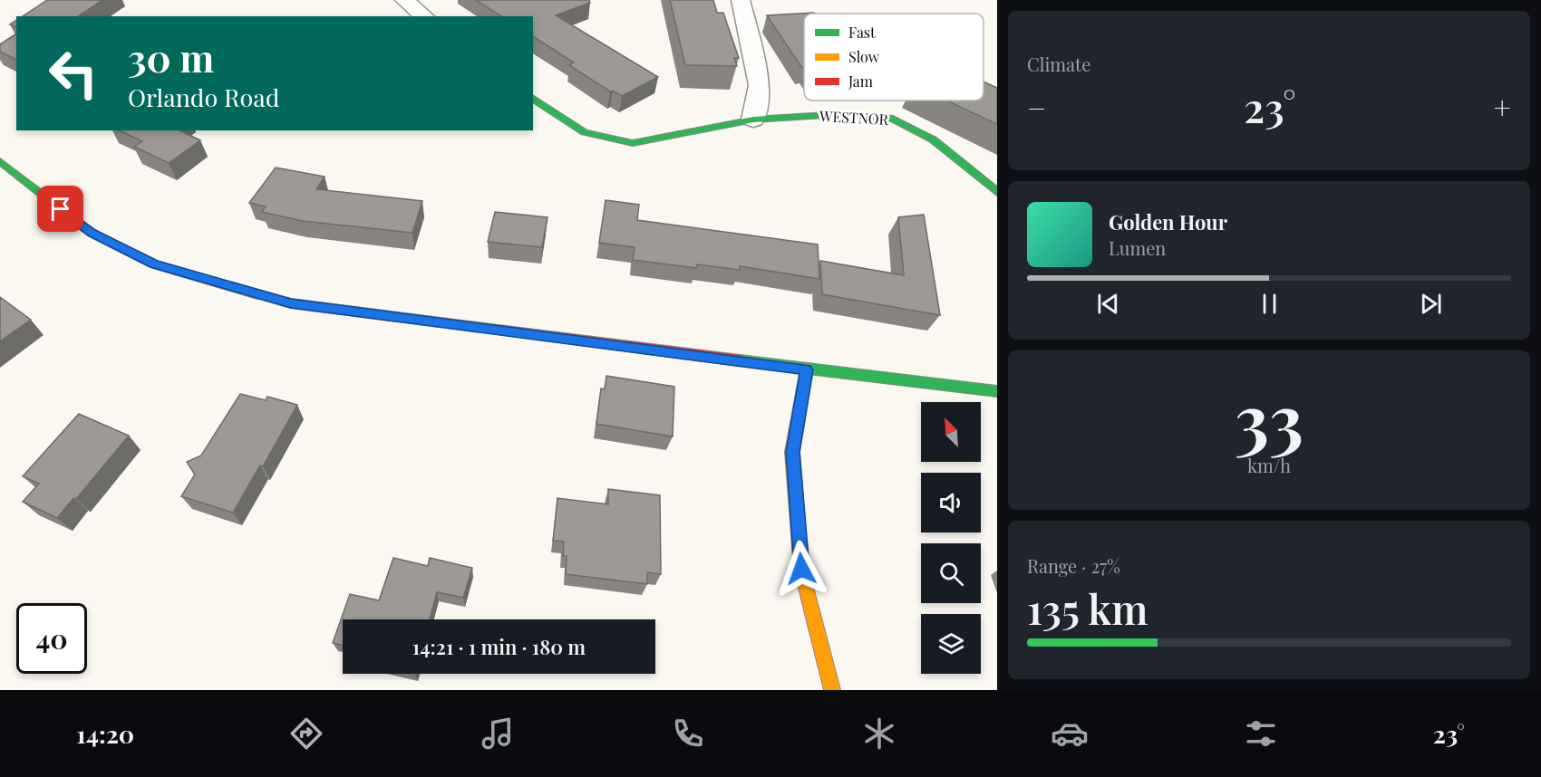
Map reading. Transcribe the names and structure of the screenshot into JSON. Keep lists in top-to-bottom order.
{
  "streets": {
    "street": ["WESTNOR"]
  },
  "legend": ["Fast", "Slow", "Jam"],
  "north": "top left",
  "page": {
    "tile": [
      "Climate",
      ["33", "km/h"],
      ["Range · 27%", "135 km"]
    ],
    "turn": ["30 m", "Orlando Road"],
    "heat": ["−", "23°", "+"],
    "song": ["Golden Hour", "Lumen"],
    "limit": "40",
    "trip": "14:21 · 1 min · 180 m",
    "tabs": ["14:20", "23°"]
  }
}
